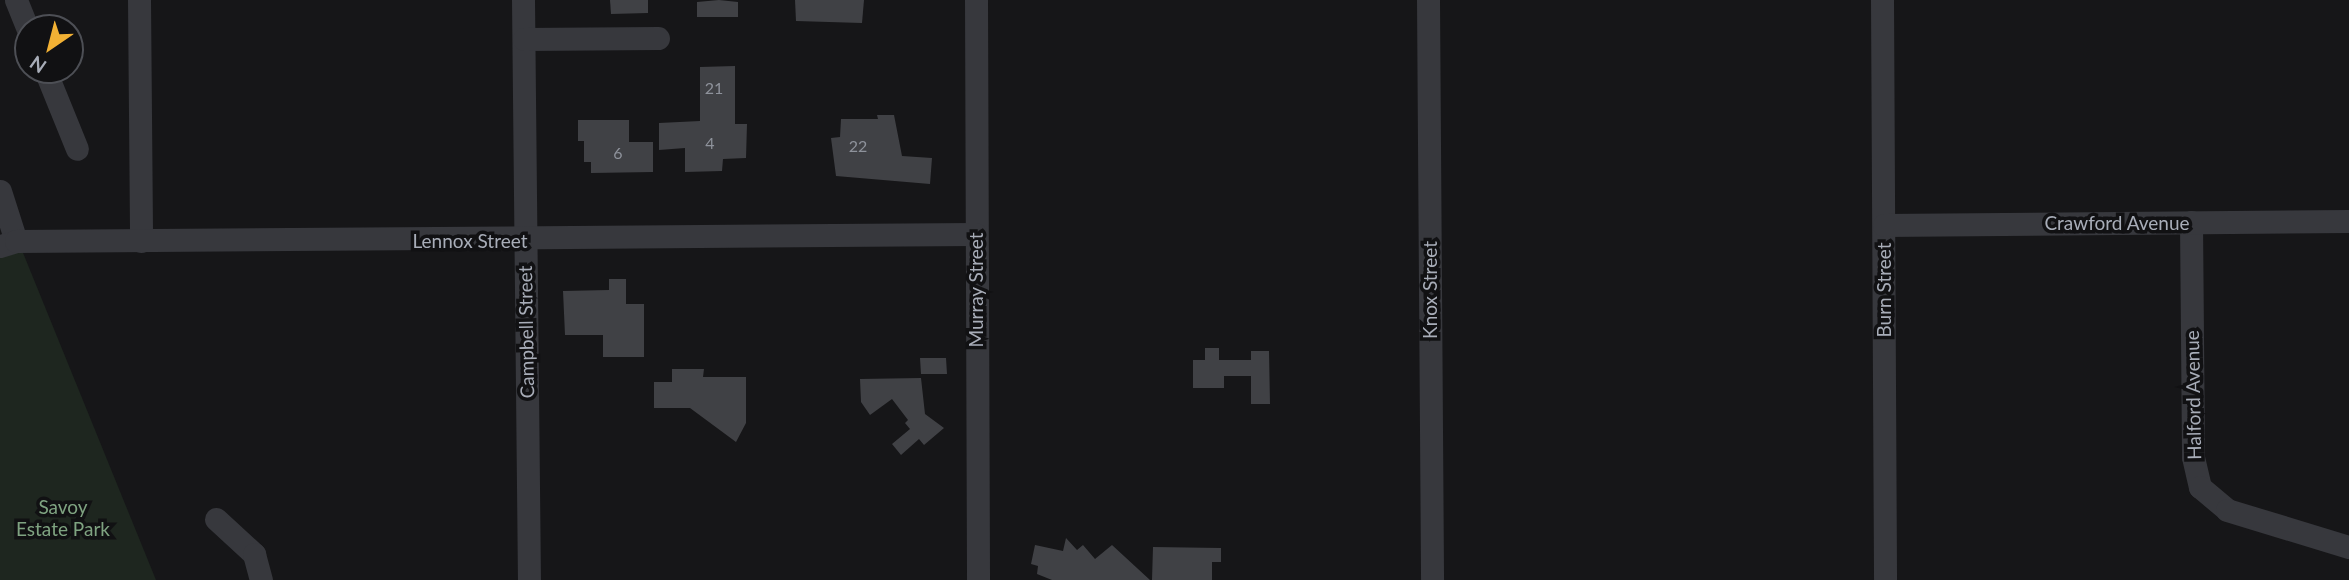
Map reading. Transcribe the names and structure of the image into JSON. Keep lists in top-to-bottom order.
{
  "streets": {
    "street": [
      "Crawford Avenue",
      "Lennox Street",
      "Murray Street",
      "Knox Street",
      "Burn Street",
      "Campbell Street",
      "Halford Avenue"
    ]
  },
  "crossings": [
    ["Crawford Avenue", "Burn Street"],
    ["Crawford Avenue", "Halford Avenue"],
    ["Lennox Street", "Murray Street"],
    ["Lennox Street", "Campbell Street"]
  ],
  "parks": ["Savoy Estate Park"],
  "house_numbers": [
    "21",
    "4",
    "22",
    "6"
  ],
  "north": "bottom left"
}
